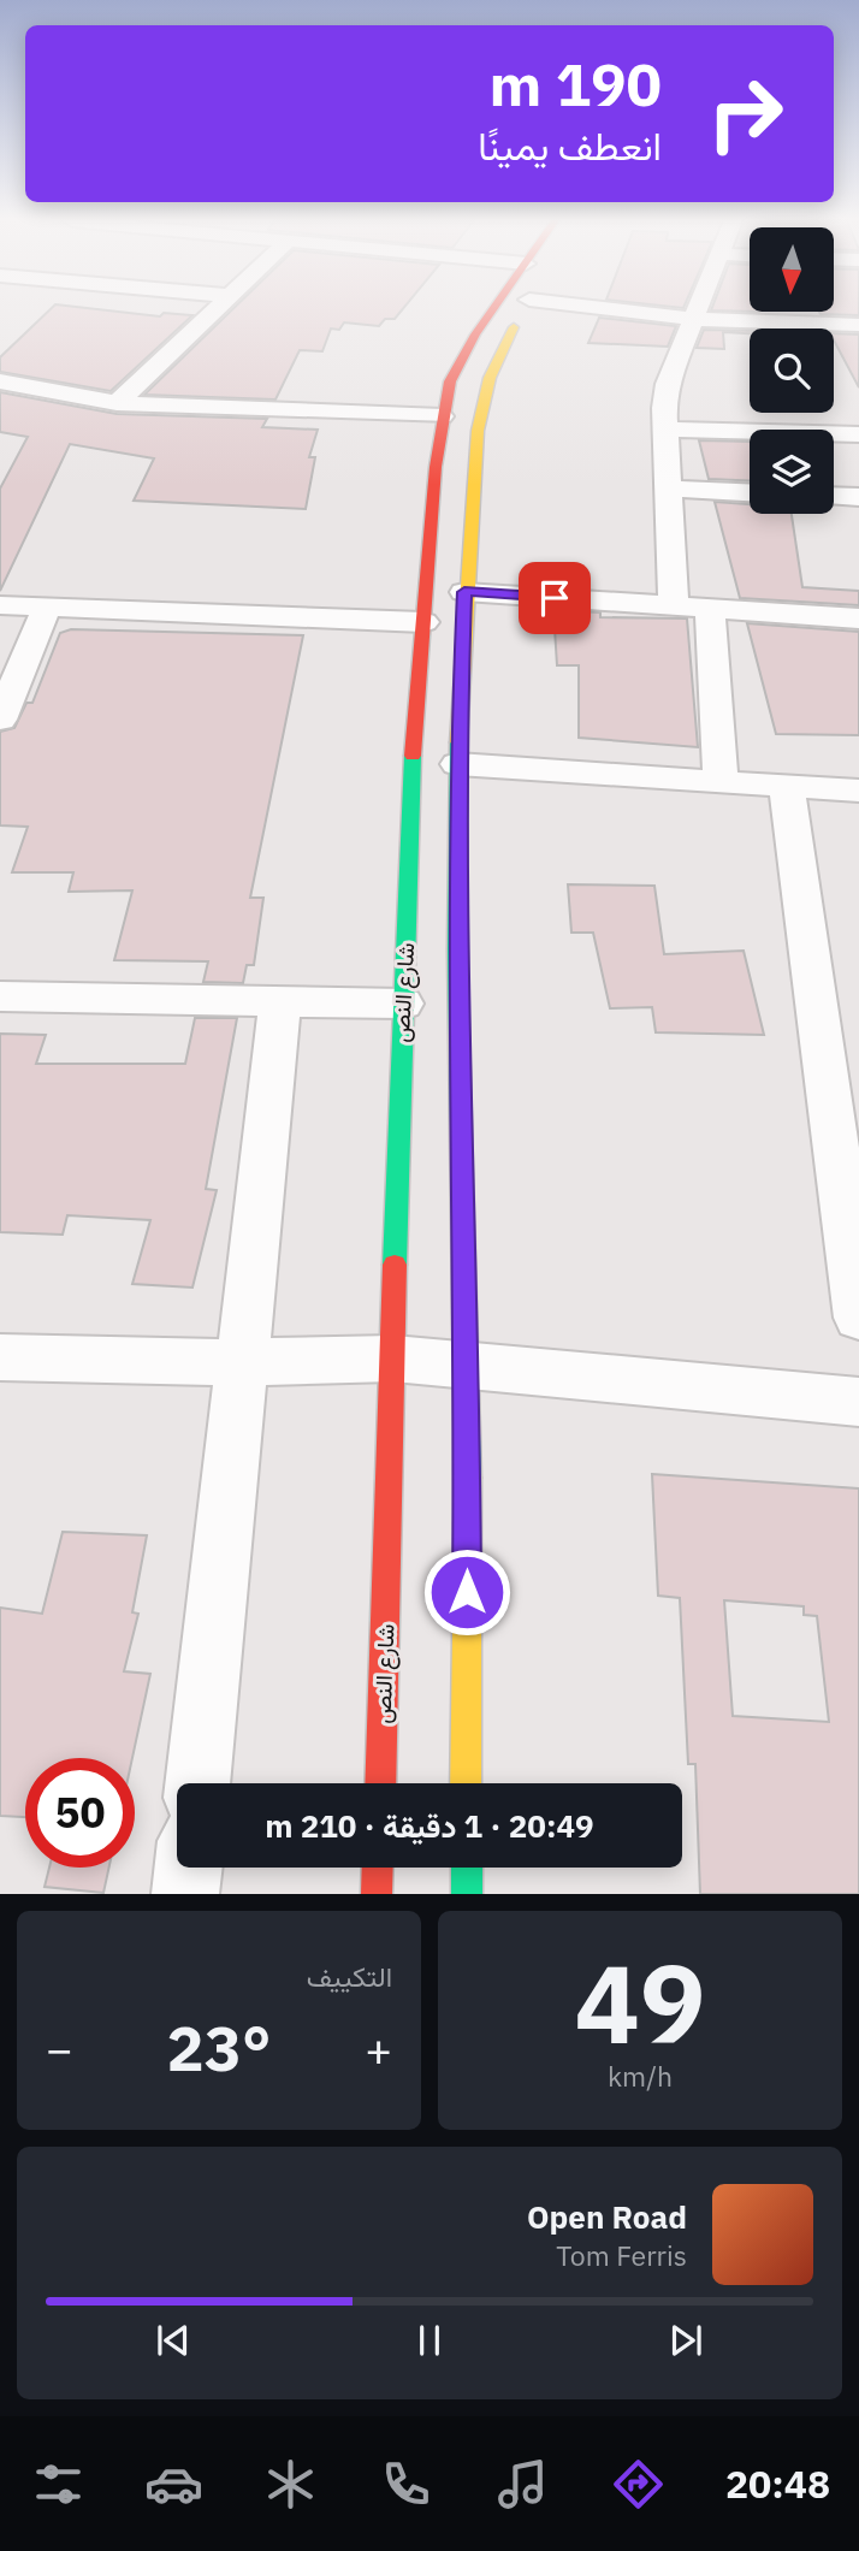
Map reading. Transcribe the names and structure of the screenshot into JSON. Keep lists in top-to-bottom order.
{
  "streets": {
    "main road": ["شارع النص"]
  },
  "north": "bottom",
  "page": {
    "turn": ["190 m", "انعطف يمينًا"],
    "limit": "50",
    "trip": "20:49 · 1 دقيقة · 210 m",
    "tile": [
      ["49", "km/h"],
      "التكييف"
    ],
    "heat": ["−", "23°", "+"],
    "song": ["Open Road", "Tom Ferris"],
    "tabs": "20:48"
  }
}
